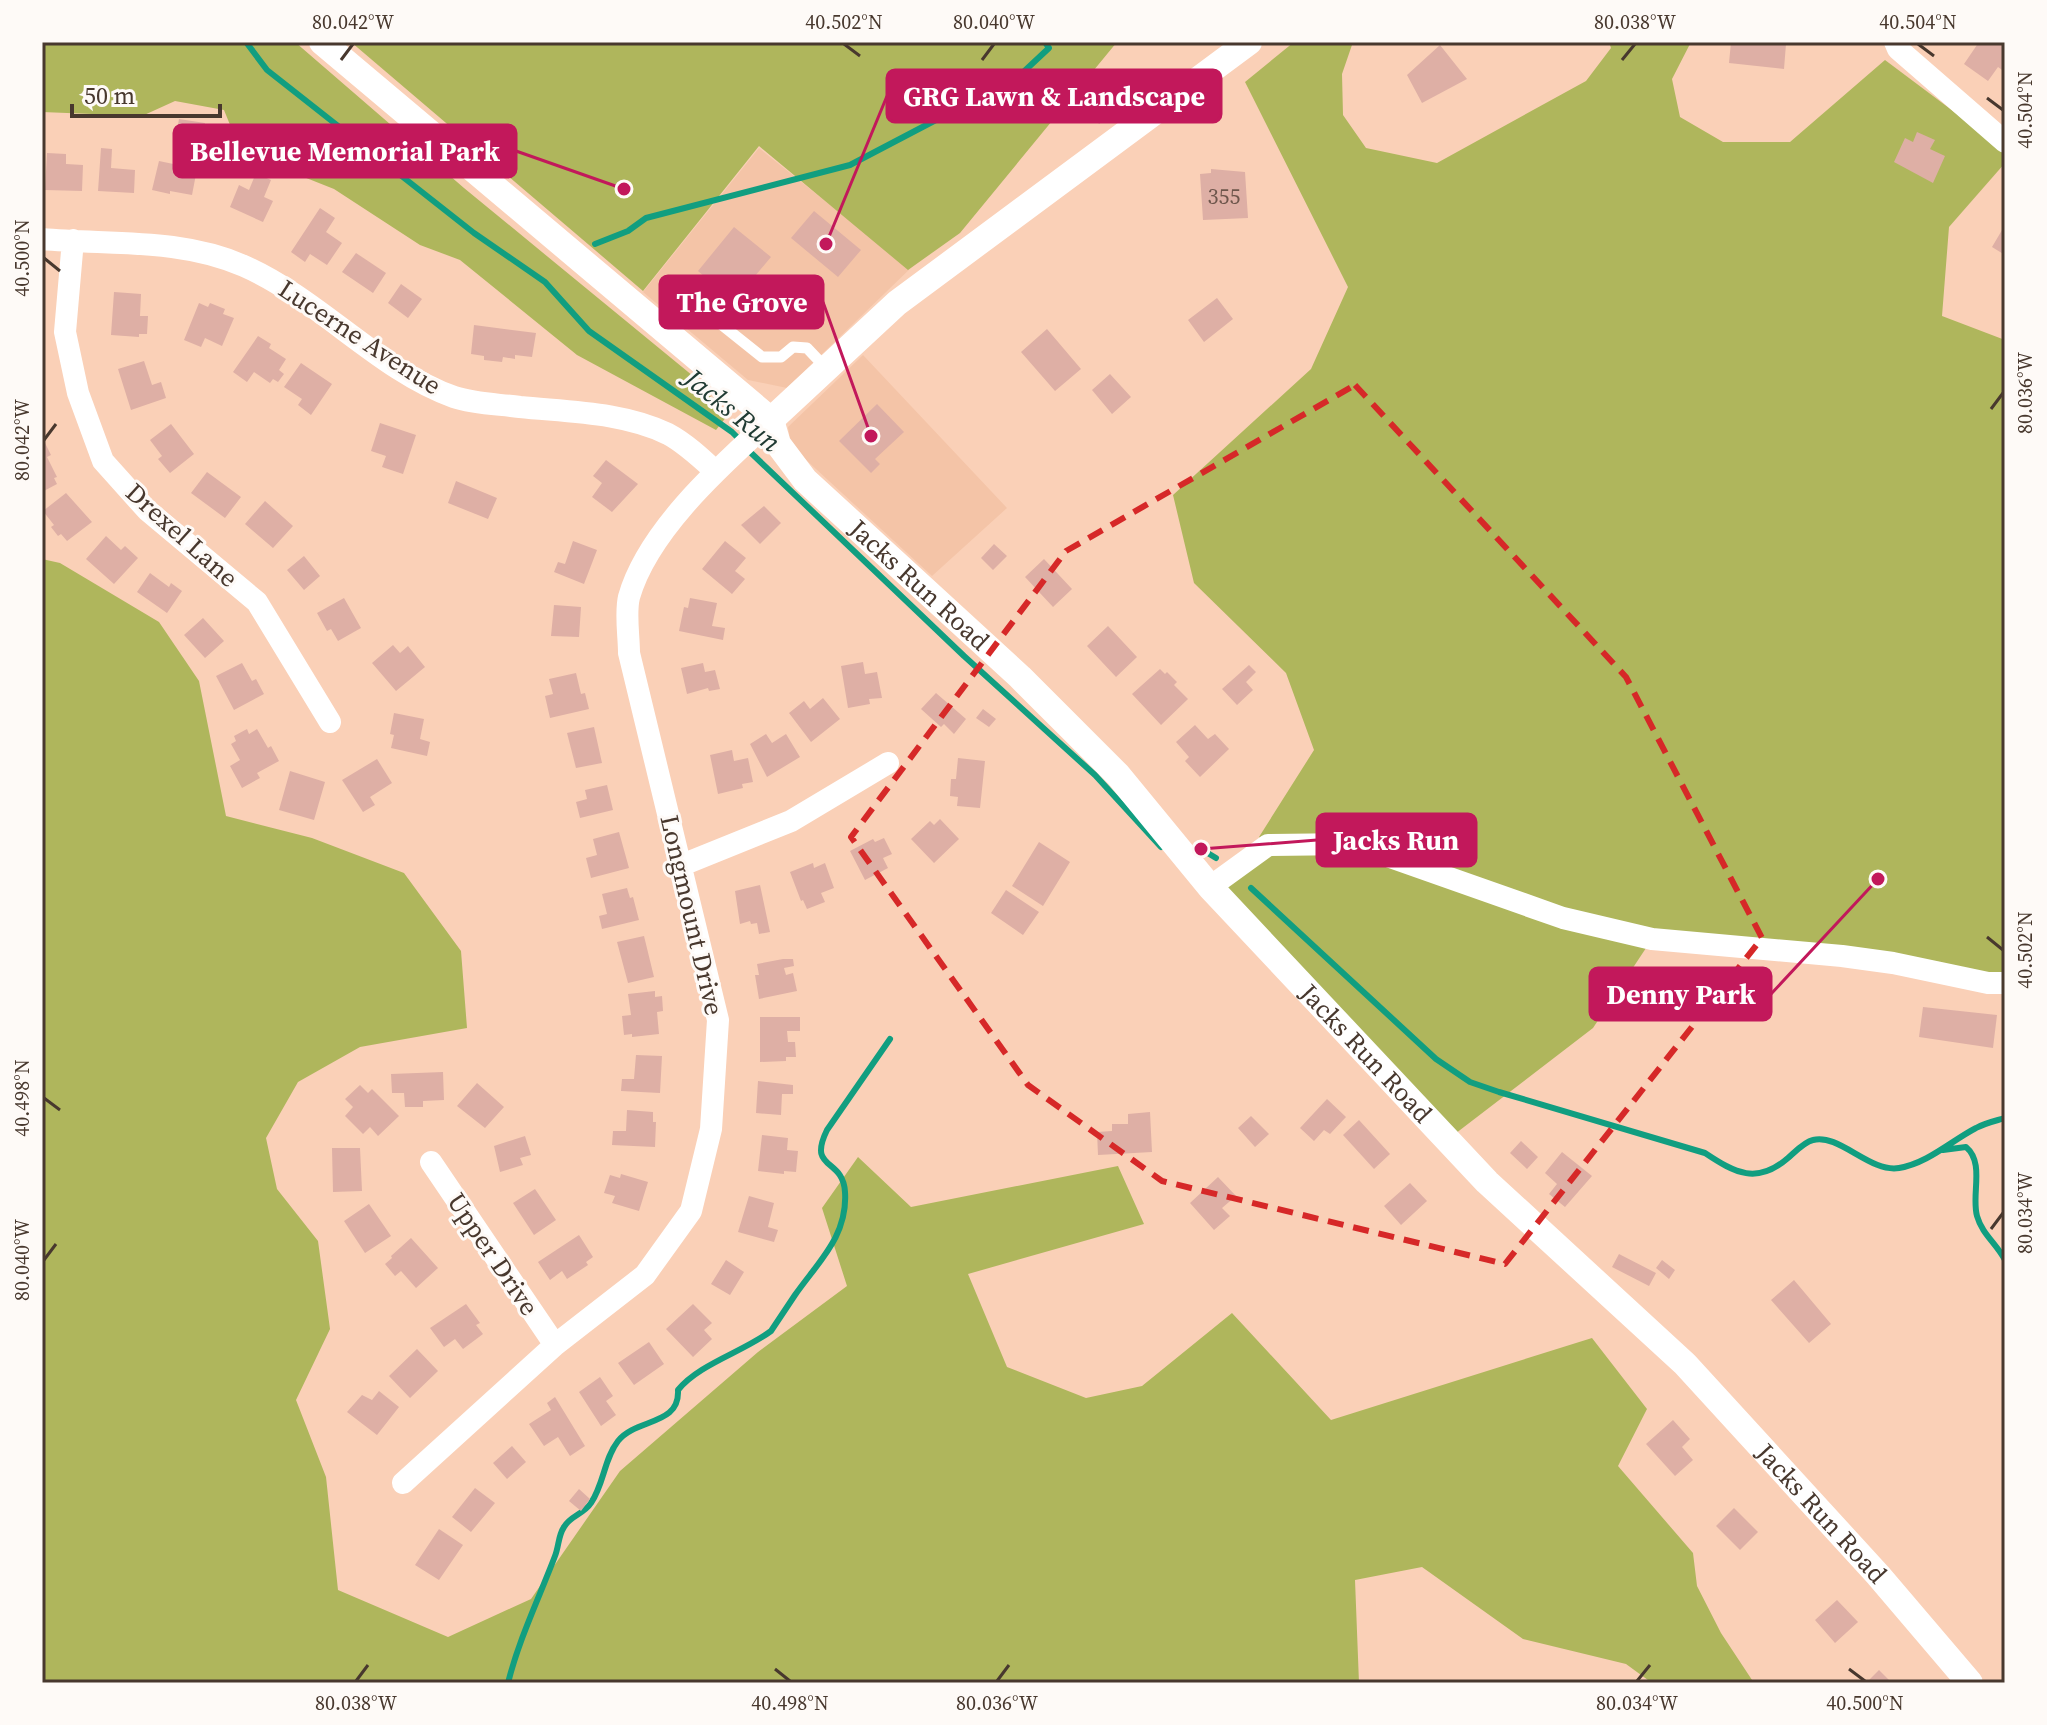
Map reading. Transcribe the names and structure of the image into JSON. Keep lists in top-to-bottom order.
{
  "streets": {
    "street": [
      "Lucerne Avenue",
      "Drexel Lane",
      "Jacks Run Road",
      "Longmount Drive",
      "Upper Drive"
    ]
  },
  "crossings": [
    ["Lucerne Avenue", "Drexel Lane"],
    ["Lucerne Avenue", "Longmount Drive"],
    ["Jacks Run Road", "Longmount Drive"],
    ["Longmount Drive", "Upper Drive"]
  ],
  "water": ["Jacks Run"],
  "places": [
    "Bellevue Memorial Park",
    "GRG Lawn & Landscape",
    "The Grove",
    "Jacks Run",
    "Denny Park"
  ],
  "house_numbers": ["355"],
  "scale_bar": "50 m",
  "coordinates": [
    "80.042°W",
    "40.502°N",
    "80.040°W",
    "80.038°W",
    "40.504°N",
    "40.500°N",
    "80.036°W",
    "40.498°N",
    "80.034°W"
  ]
}
